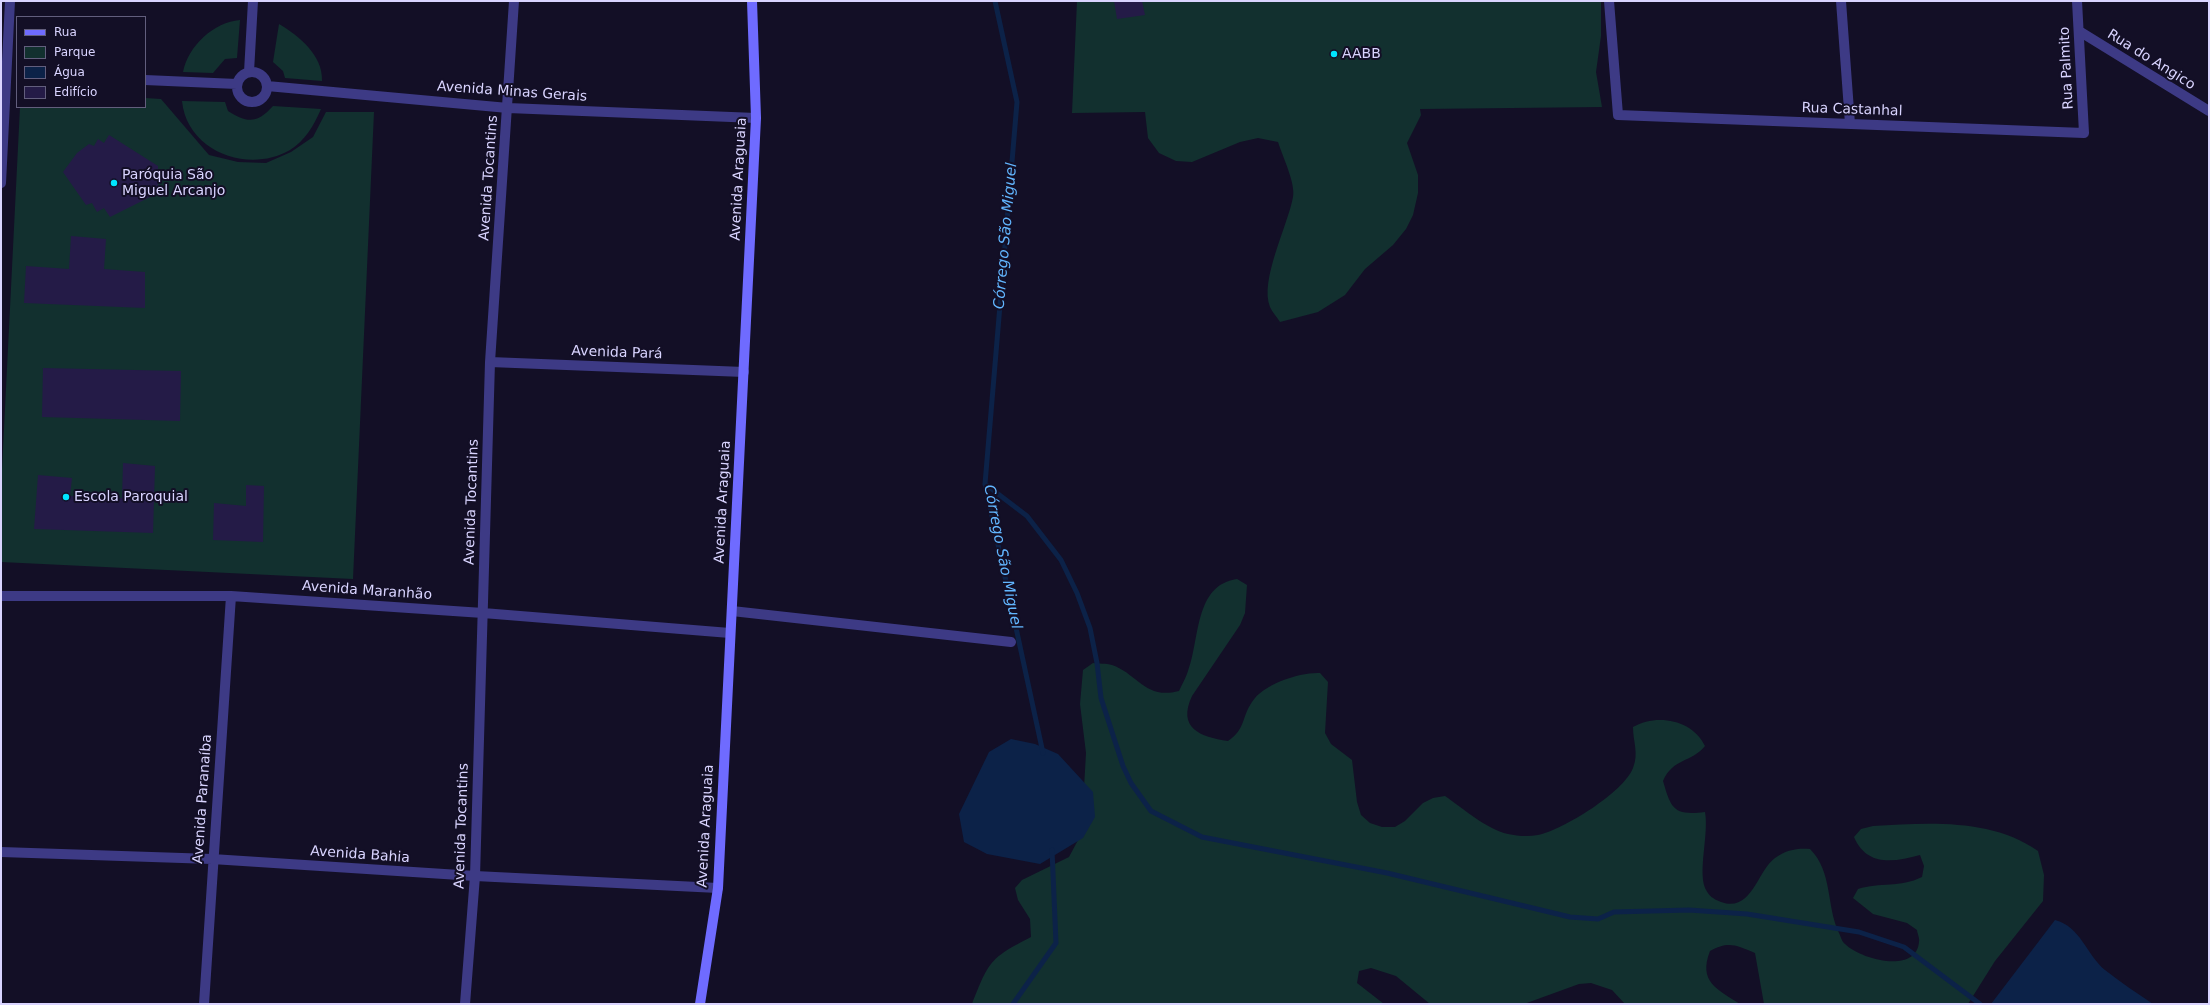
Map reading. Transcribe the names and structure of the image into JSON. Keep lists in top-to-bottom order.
{
  "streets": {
    "street": [
      "Rua do Angico",
      "Rua Palmito",
      "Avenida Minas Gerais",
      "Rua Castanhal",
      "Avenida Tocantins",
      "Avenida Araguaia",
      "Avenida Pará",
      "Avenida Maranhão",
      "Avenida Paranaíba",
      "Avenida Bahia"
    ]
  },
  "crossings": [
    ["Rua do Angico", "Rua Palmito"],
    ["Rua Palmito", "Rua Castanhal"],
    ["Avenida Minas Gerais", "Avenida Tocantins"],
    ["Avenida Minas Gerais", "Avenida Araguaia"],
    ["Avenida Tocantins", "Avenida Pará"],
    ["Avenida Tocantins", "Avenida Maranhão"],
    ["Avenida Tocantins", "Avenida Bahia"],
    ["Avenida Araguaia", "Avenida Pará"],
    ["Avenida Araguaia", "Avenida Maranhão"],
    ["Avenida Araguaia", "Avenida Bahia"],
    ["Avenida Maranhão", "Avenida Paranaíba"],
    ["Avenida Paranaíba", "Avenida Bahia"]
  ],
  "water": ["Córrego São Miguel"],
  "places": ["AABB", "Paróquia São Miguel Arcanjo", "Escola Paroquial"],
  "legend": [
    "Rua",
    "Parque",
    "Água",
    "Edifício"
  ]
}
